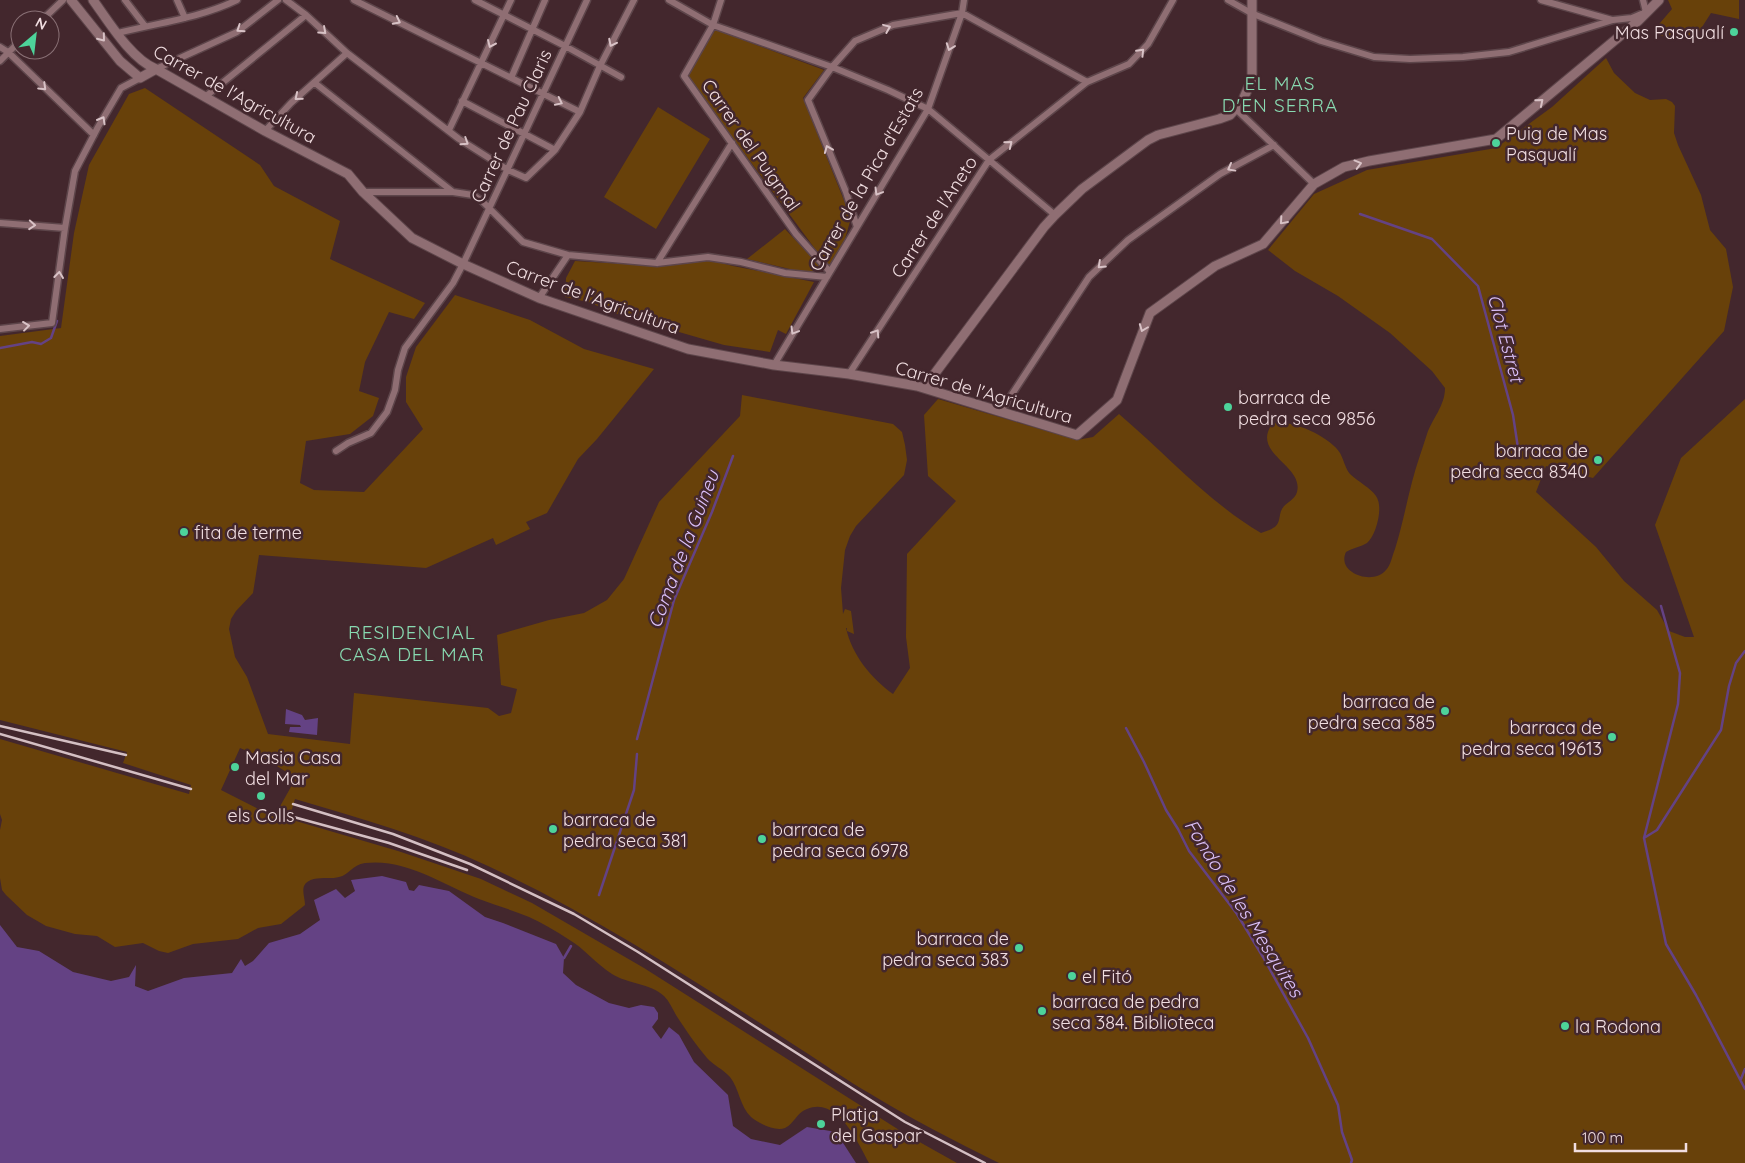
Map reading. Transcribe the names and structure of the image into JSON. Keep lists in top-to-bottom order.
{
  "streets": {
    "street": [
      "Carrer de l'Agricultura",
      "Carrer de Pau Claris",
      "Carrer del Puigmal",
      "Carrer de la Pica d'Estats",
      "Carrer de l'Aneto"
    ]
  },
  "crossings": [
    ["Carrer de l'Agricultura", "Carrer de Pau Claris"],
    ["Carrer de l'Agricultura", "Carrer de la Pica d'Estats"],
    ["Carrer de l'Agricultura", "Carrer de l'Aneto"],
    ["Carrer del Puigmal", "Carrer de la Pica d'Estats"]
  ],
  "one_way": ["Carrer de la Pica d'Estats", "Carrer de l'Aneto"],
  "districts": ["EL MAS D'EN SERRA", "RESIDENCIAL CASA DEL MAR"],
  "water": ["Clot Estret", "Coma de la Guineu", "Fondo de les Mesquites"],
  "places": [
    "Mas Pasqualí",
    "Puig de Mas Pasqualí",
    "barraca de pedra seca 9856",
    "barraca de pedra seca 8340",
    "fita de terme",
    "barraca de pedra seca 385",
    "barraca de pedra seca 19613",
    "Masia Casa del Mar",
    "els Colls",
    "barraca de pedra seca 381",
    "barraca de pedra seca 6978",
    "barraca de pedra seca 383",
    "el Fitó",
    "barraca de pedra seca 384. Biblioteca",
    "la Rodona",
    "Platja del Gaspar"
  ],
  "scale_bar": "100 m",
  "north": "top right"
}
